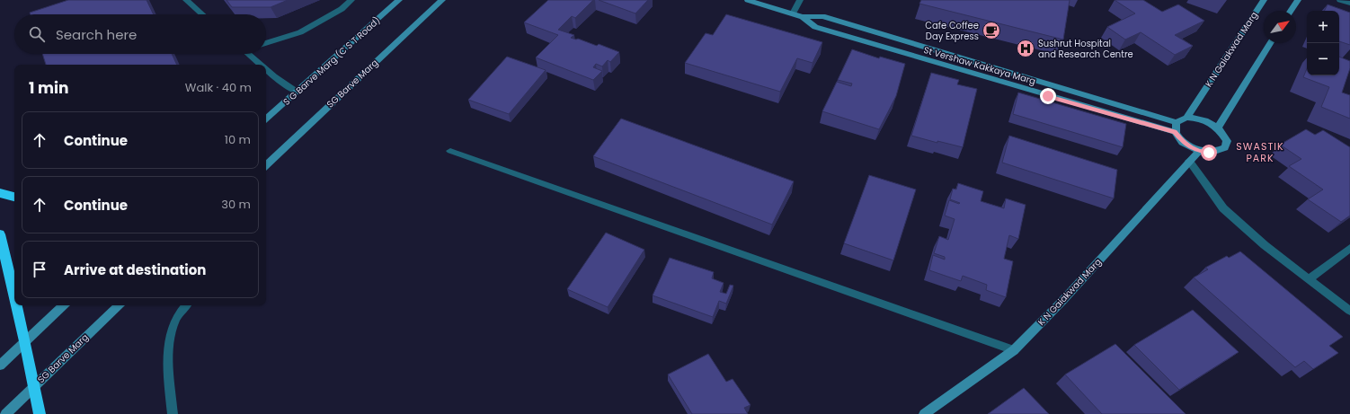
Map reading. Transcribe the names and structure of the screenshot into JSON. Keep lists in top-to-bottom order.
{
  "streets": {
    "street": [
      "K N Gaiakwad Marg",
      "S G Barve Marg (C S T Road)",
      "St Vershaw Kakkaya Marg",
      "SG Barve Marg"
    ]
  },
  "districts": ["SWASTIK PARK"],
  "places": {
    "cafe": ["Cafe Coffee Day Express"],
    "hospital": ["Sushrut Hospital and Research Centre"]
  },
  "north": "top right",
  "page": {
    "map_buttons": ["+", "−"],
    "search": "Search here",
    "heading": ["1 min", "Walk · 40 m"],
    "list": [
      ["Continue", "10 m"],
      ["Continue", "30 m"],
      "Arrive at destination"
    ]
  }
}
